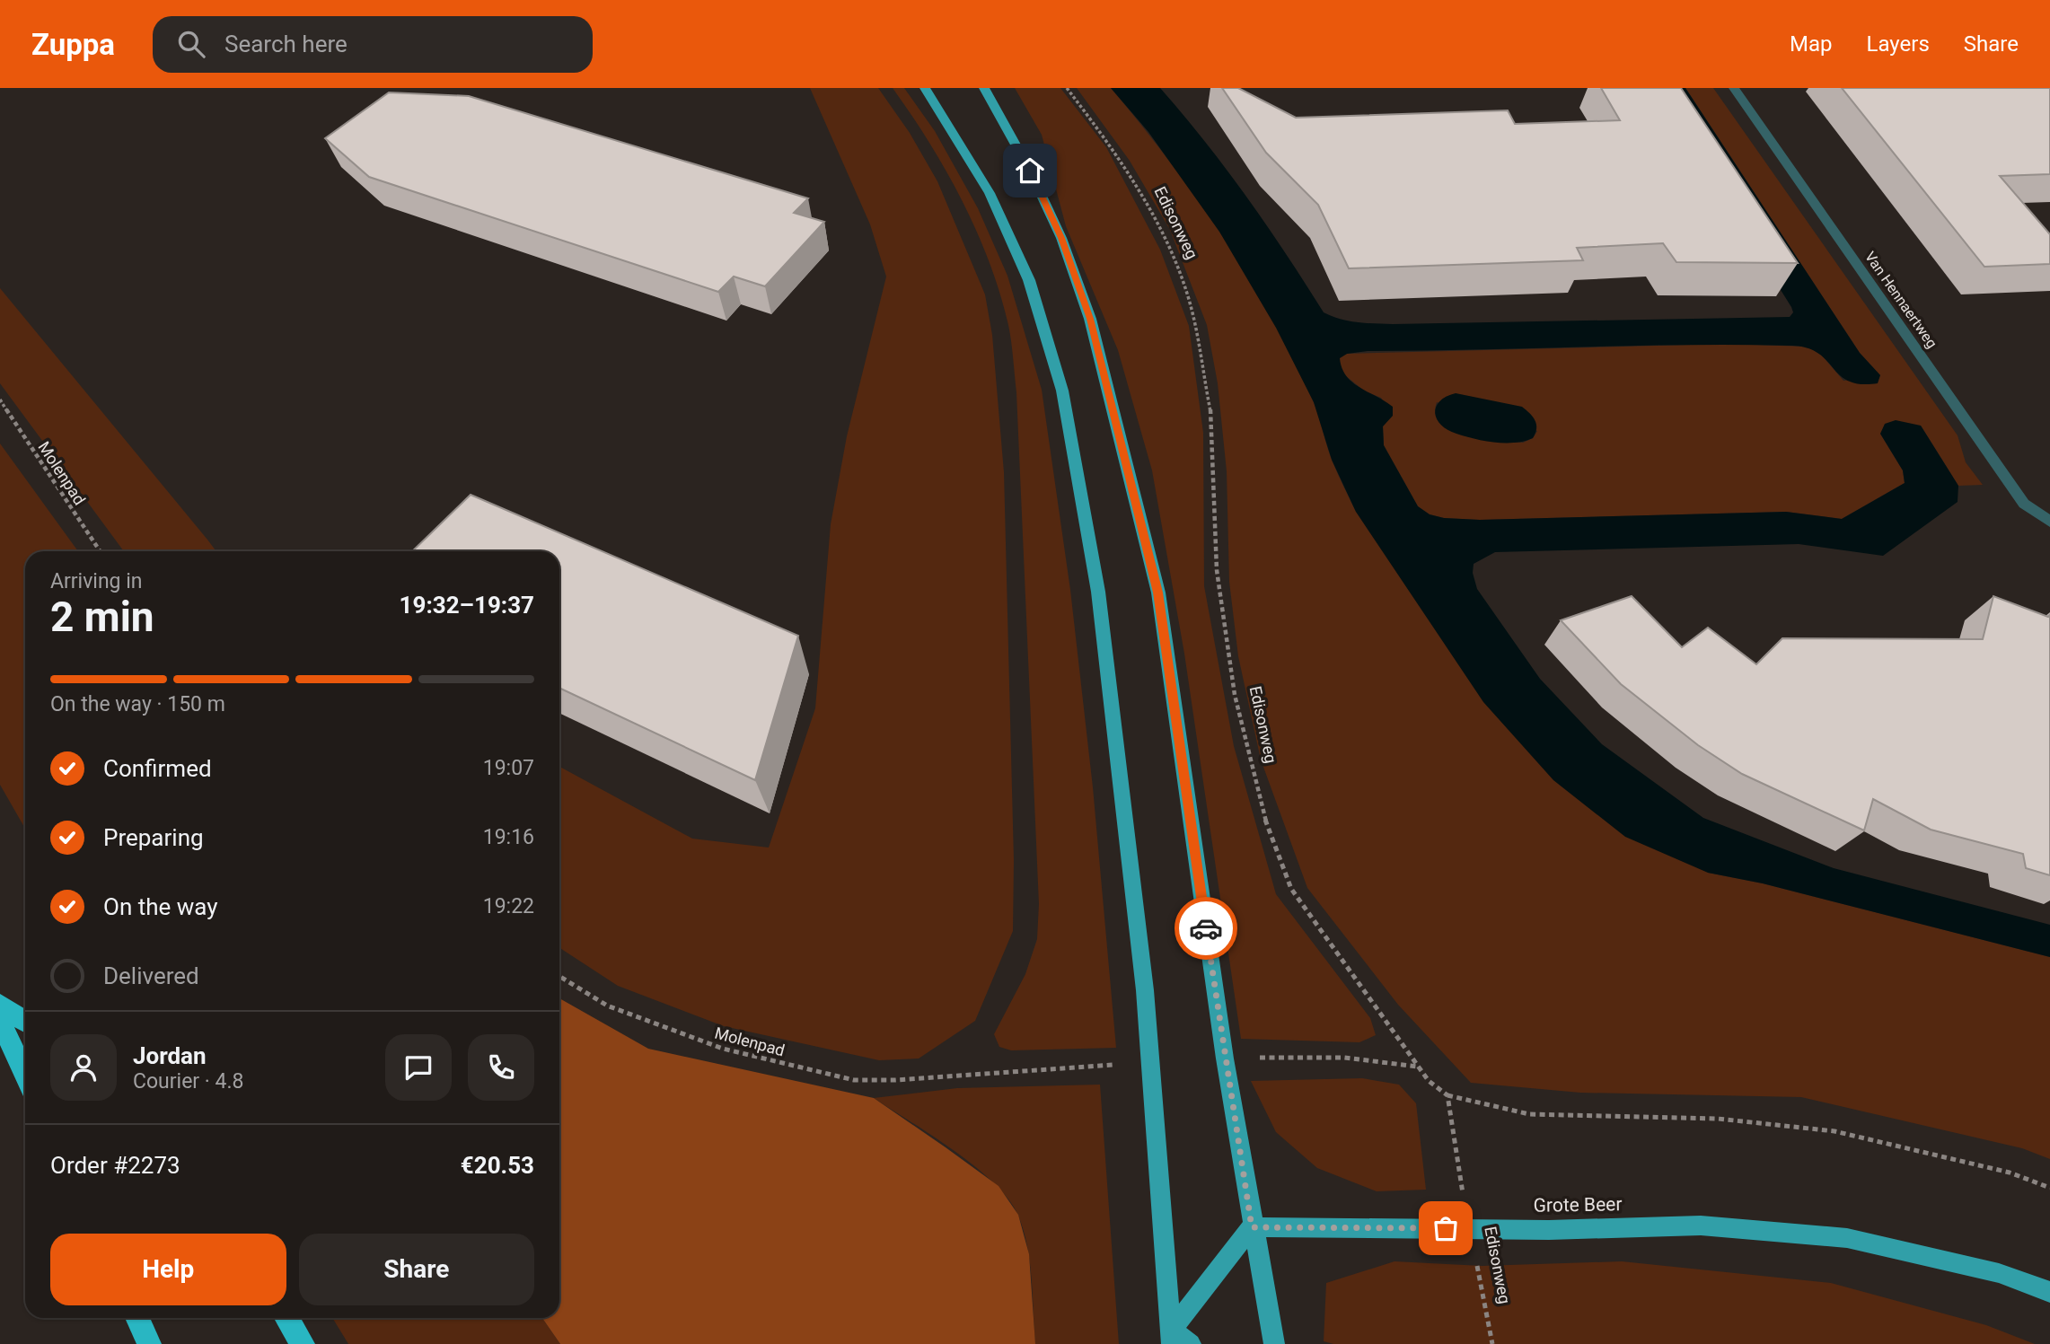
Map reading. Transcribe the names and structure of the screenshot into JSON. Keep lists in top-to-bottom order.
{
  "streets": {
    "main road": ["Grote Beer"],
    "street": ["Van Hennaertweg"],
    "path": ["Edisonweg", "Molenpad"]
  },
  "crossings": [
    ["Edisonweg", "Grote Beer"]
  ],
  "page": {
    "header": "Zuppa",
    "search": "Search here",
    "nav": ["Map", "Layers", "Share"],
    "heading": ["2 min", "Arriving in", "19:32–19:37"],
    "panel": [
      "Jordan",
      "Courier · 4.8",
      "Order #2273",
      "€20.53"
    ],
    "bar": "On the way · 150 m",
    "list": [
      ["Confirmed", "19:07"],
      ["Preparing", "19:16"],
      ["On the way", "19:22"],
      "Delivered"
    ],
    "buttons": ["Help", "Share"]
  }
}
